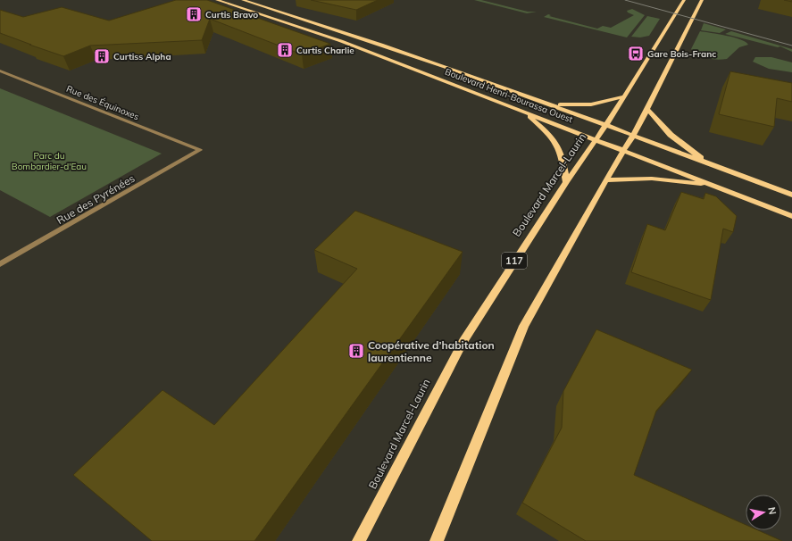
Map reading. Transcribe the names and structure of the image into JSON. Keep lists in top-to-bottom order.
{
  "streets": {
    "main road": ["Boulevard Henri-Bourassa Ouest", "Boulevard Marcel-Laurin", "117"],
    "street": ["Rue des Équinoxes", "Rue des Pyrénées"]
  },
  "crossings": [
    ["Boulevard Henri-Bourassa Ouest", "Boulevard Marcel-Laurin"],
    ["Rue des Équinoxes", "Rue des Pyrénées"]
  ],
  "parks": ["Parc du Bombardier-d'Eau"],
  "places": {
    "building": [
      "Curtis Bravo",
      "Curtis Charlie",
      "Curtiss Alpha",
      "Coopérative d’habitation laurentienne"
    ],
    "bus stop": ["Gare Bois-Franc"]
  },
  "north": "right"
}
